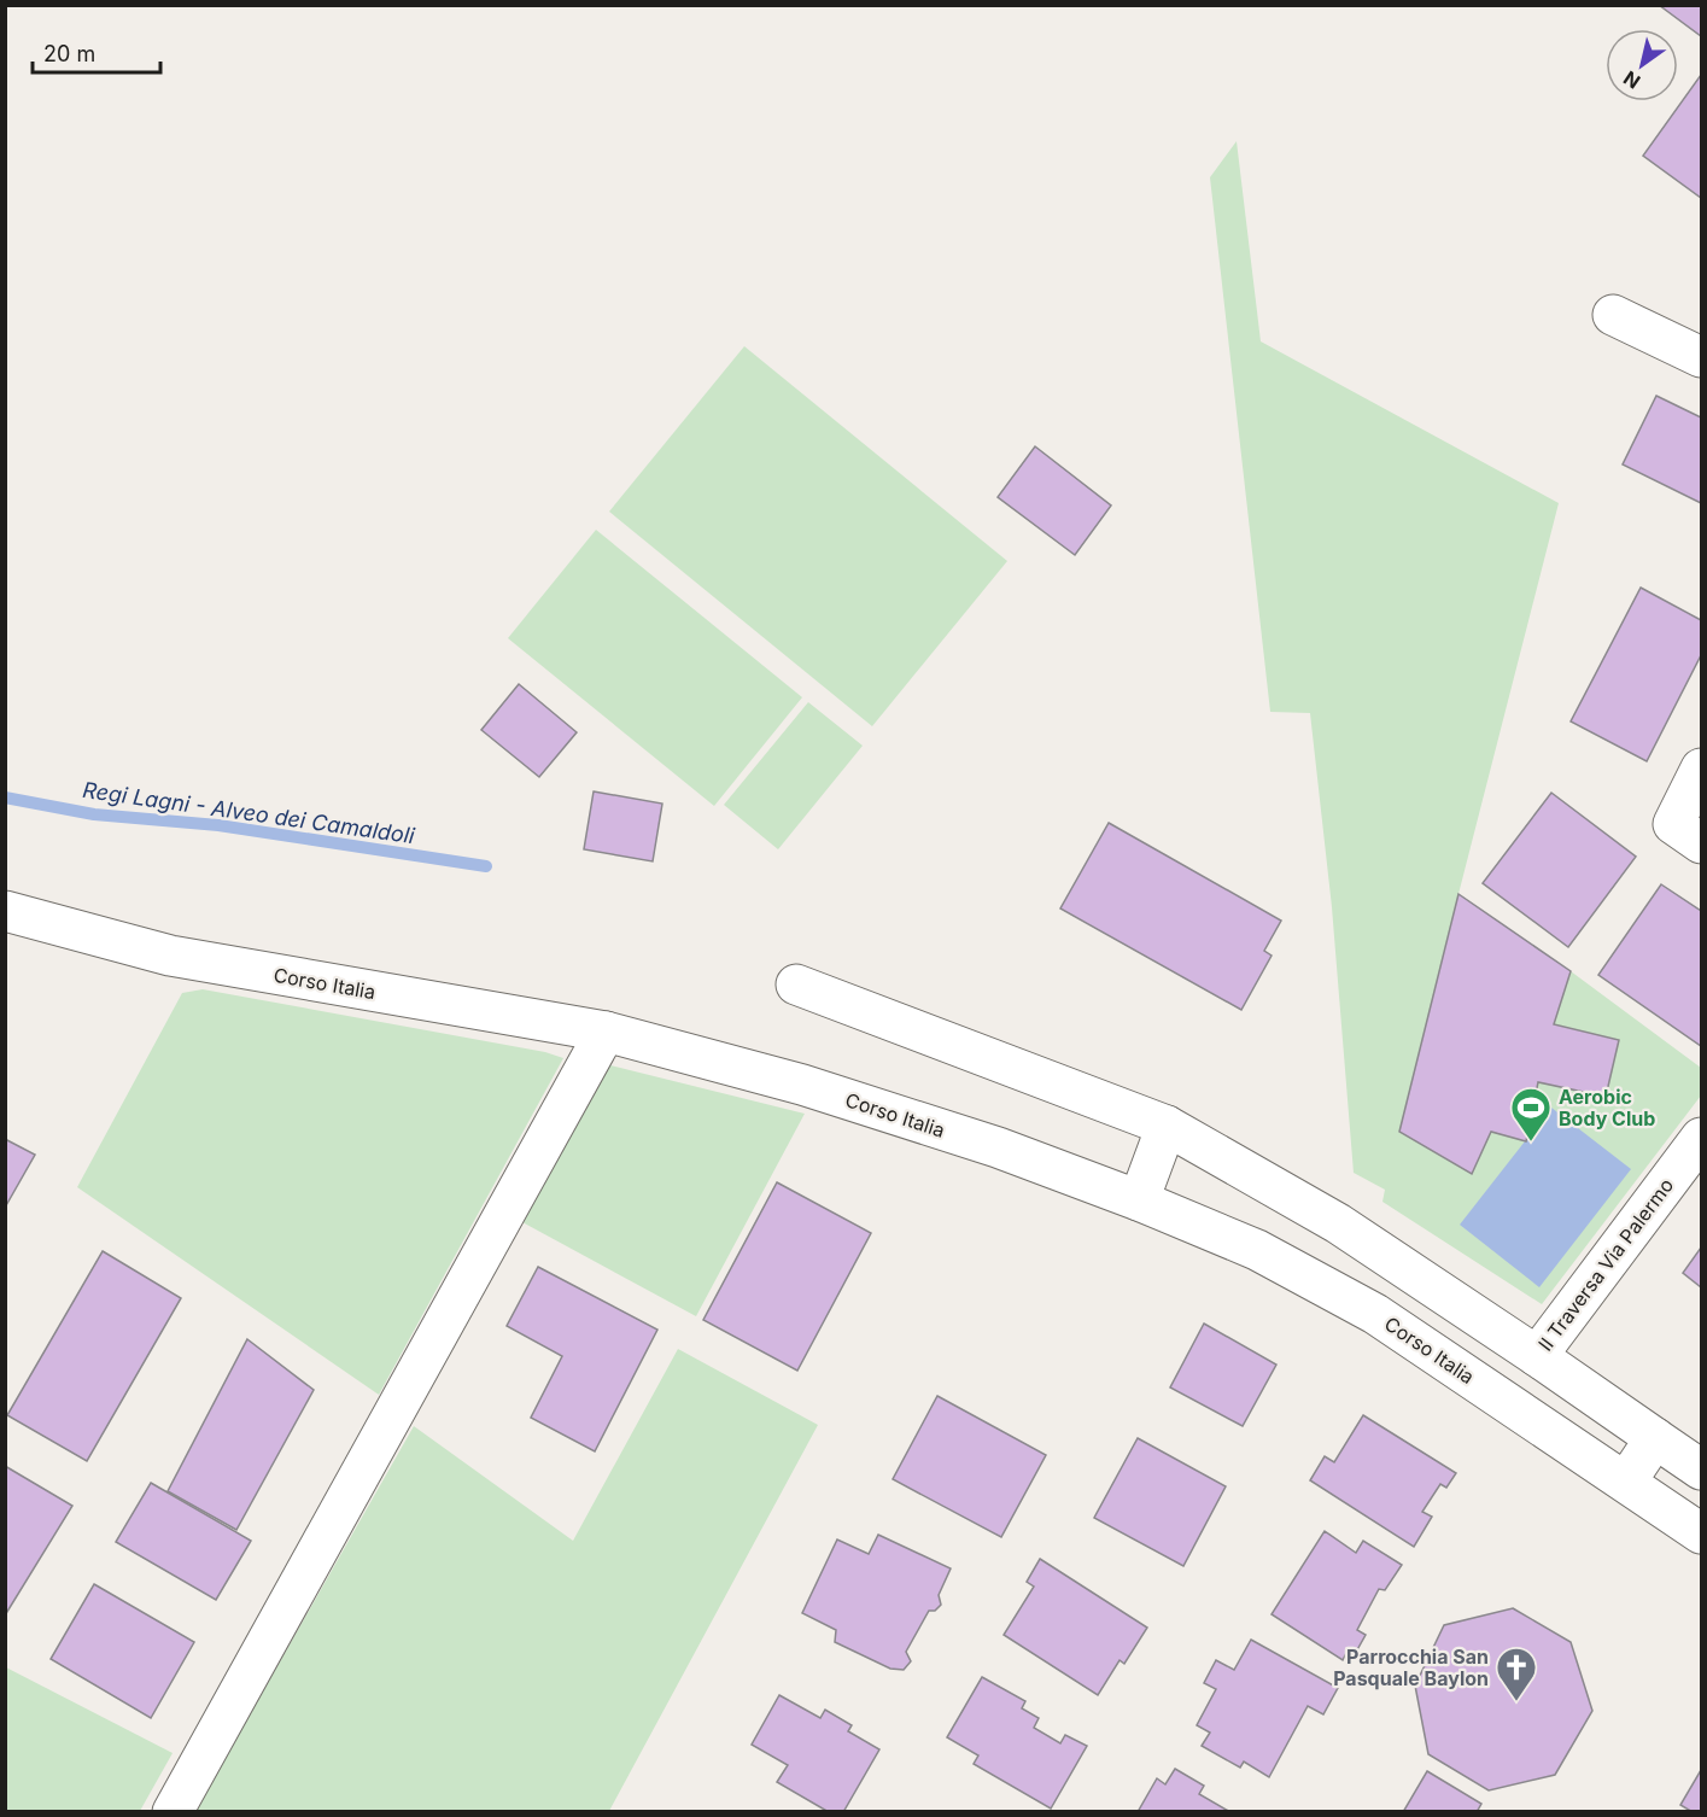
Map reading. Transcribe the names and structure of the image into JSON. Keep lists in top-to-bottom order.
{
  "streets": {
    "street": ["Corso Italia", "II Traversa Via Palermo"]
  },
  "water": ["Regi Lagni - Alveo dei Camaldoli"],
  "places": {
    "sports": ["Aerobic Body Club"],
    "church": ["Parrocchia San Pasquale Baylon"]
  },
  "scale_bar": "20 m",
  "north": "bottom left"
}
